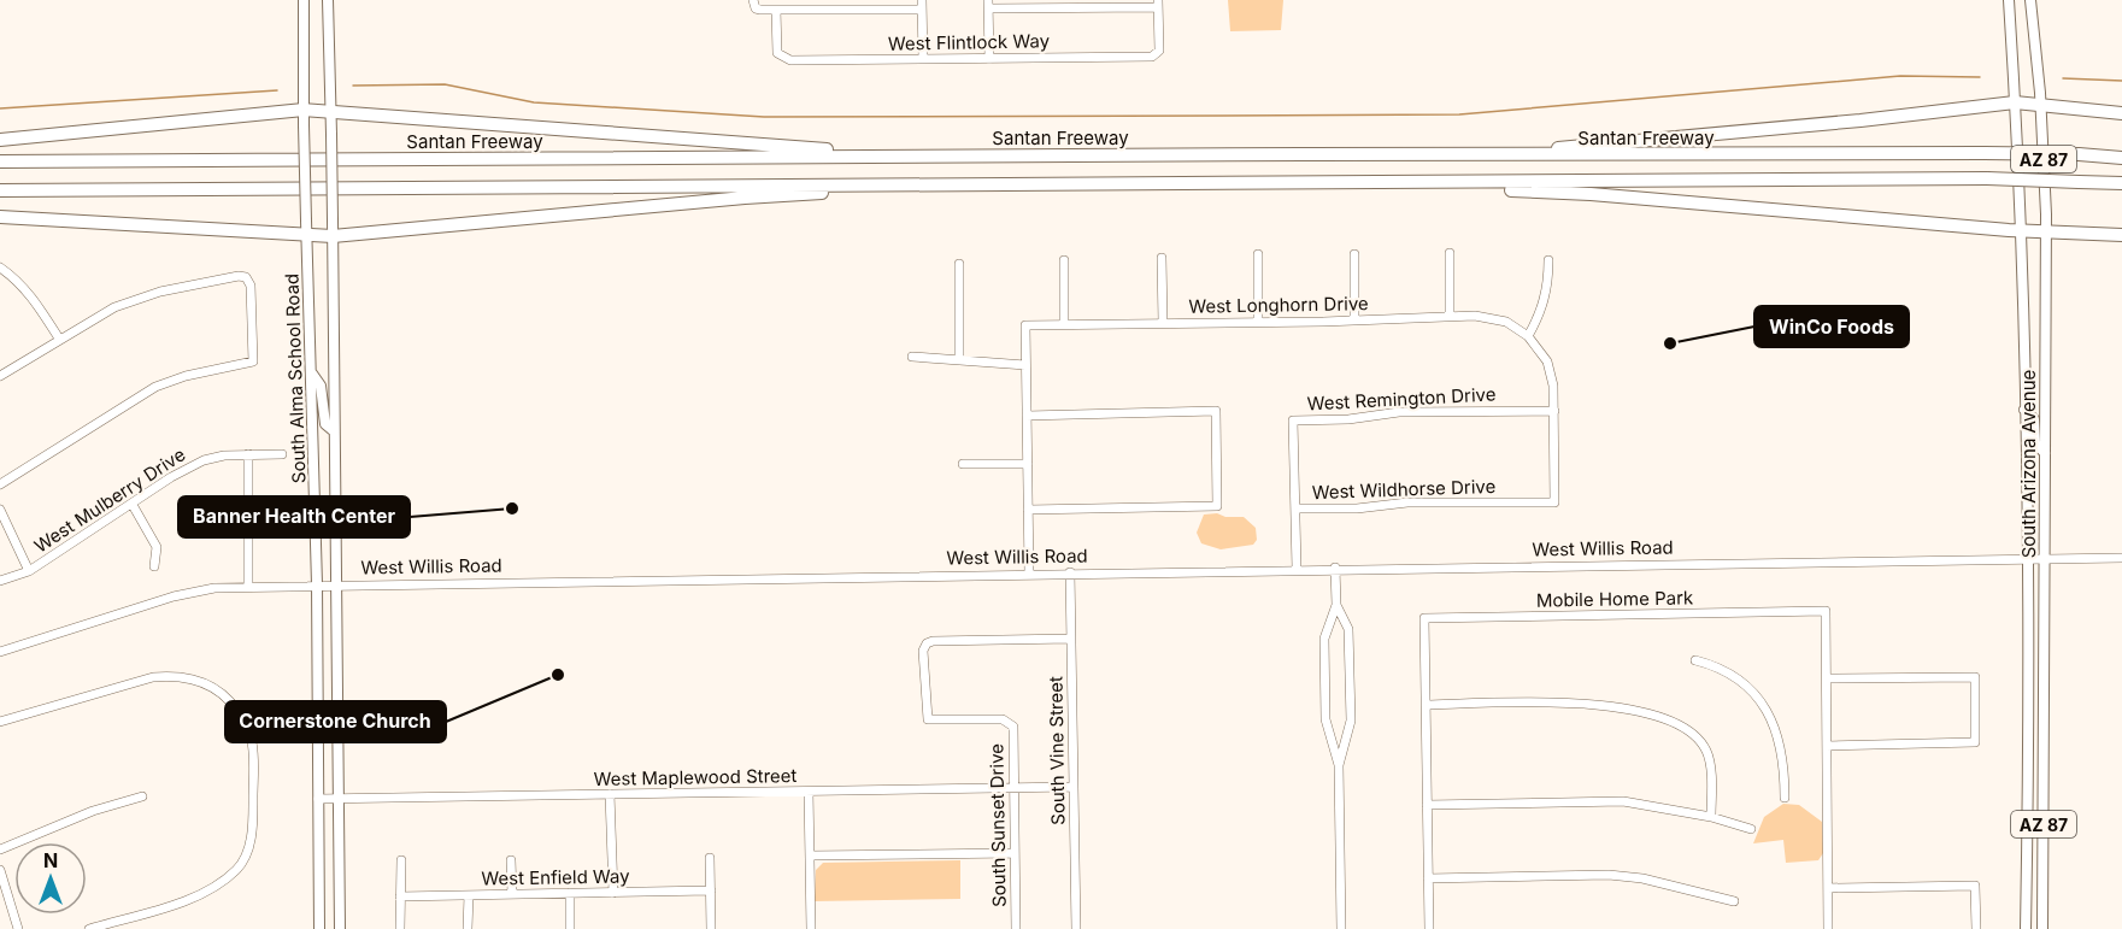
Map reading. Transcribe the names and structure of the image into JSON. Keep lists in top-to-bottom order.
{
  "streets": {
    "highway": ["Santan Freeway"],
    "main road": ["AZ 87", "South Alma School Road", "South Arizona Avenue"],
    "street": [
      "West Flintlock Way",
      "West Longhorn Drive",
      "West Remington Drive",
      "West Wildhorse Drive",
      "West Mulberry Drive",
      "West Willis Road",
      "Mobile Home Park",
      "South Vine Street",
      "West Maplewood Street",
      "South Sunset Drive",
      "West Enfield Way"
    ]
  },
  "crossings": [
    ["South Alma School Road", "West Willis Road"],
    ["South Alma School Road", "West Maplewood Street"],
    ["West Remington Drive", "West Wildhorse Drive"],
    ["South Arizona Avenue", "West Willis Road"],
    ["West Willis Road", "South Vine Street"],
    ["South Vine Street", "West Maplewood Street"],
    ["South Vine Street", "South Sunset Drive"],
    ["West Maplewood Street", "South Sunset Drive"]
  ],
  "places": ["WinCo Foods", "Banner Health Center", "Cornerstone Church"],
  "north": "top"
}
